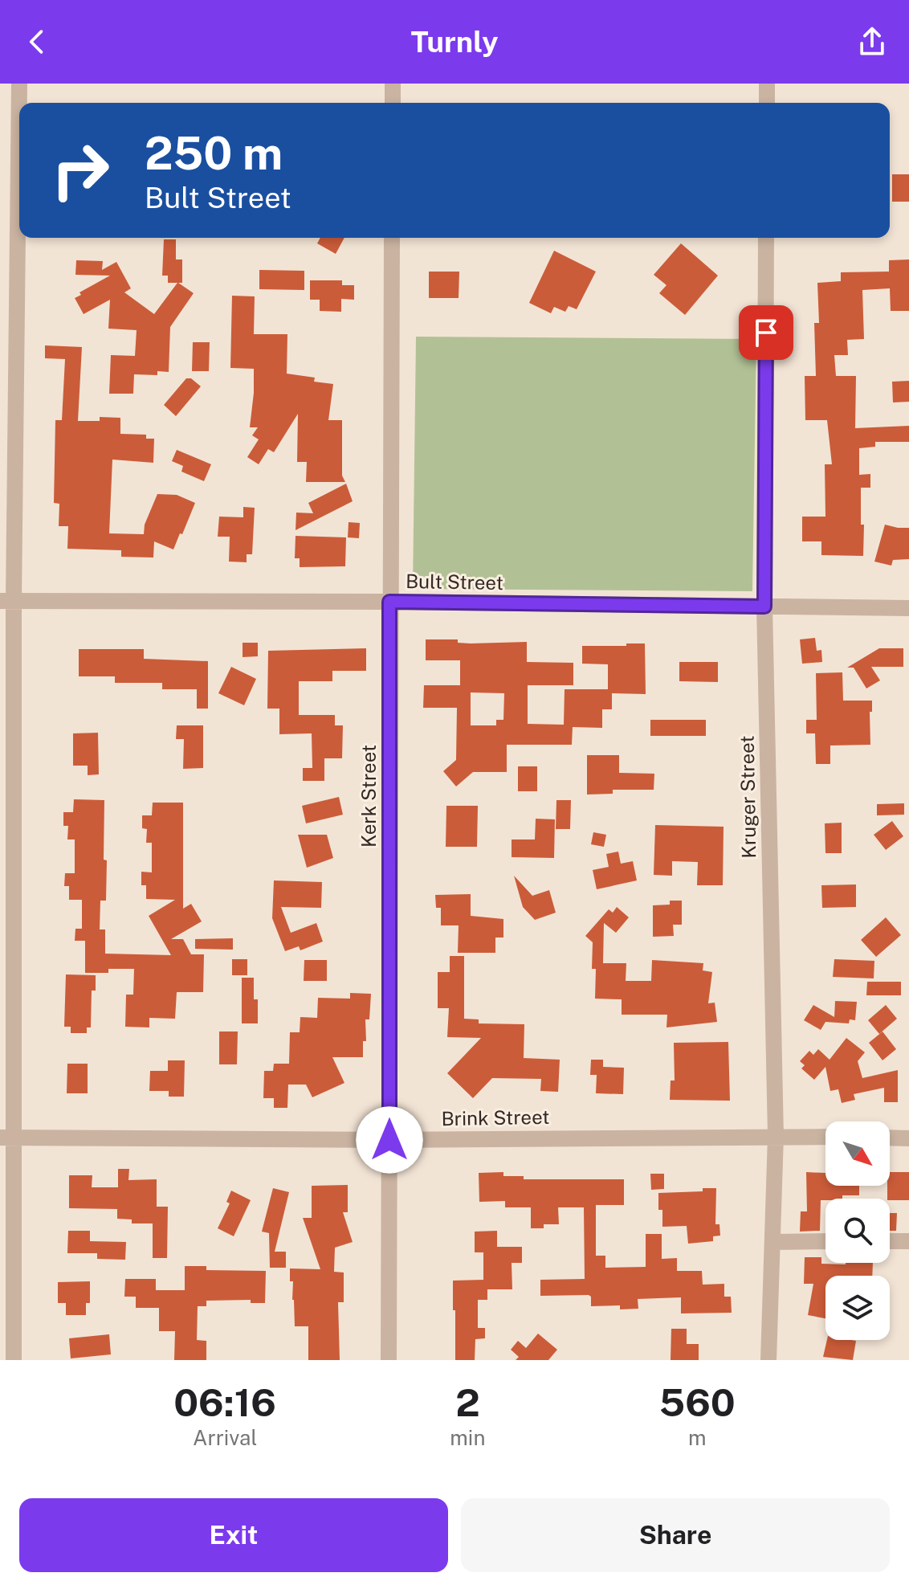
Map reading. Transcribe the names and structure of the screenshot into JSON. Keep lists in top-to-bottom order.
{
  "streets": {
    "street": [
      "Bult Street",
      "Kerk Street",
      "Kruger Street",
      "Brink Street"
    ]
  },
  "crossings": [
    ["Bult Street", "Kerk Street"],
    ["Bult Street", "Kruger Street"],
    ["Kerk Street", "Brink Street"],
    ["Kruger Street", "Brink Street"]
  ],
  "north": "bottom right",
  "page": {
    "header": "Turnly",
    "turn": ["250 m", "Bult Street"],
    "eta": [
      "06:16",
      "Arrival",
      "2",
      "min",
      "560",
      "m"
    ],
    "buttons": ["Exit", "Share"]
  }
}
